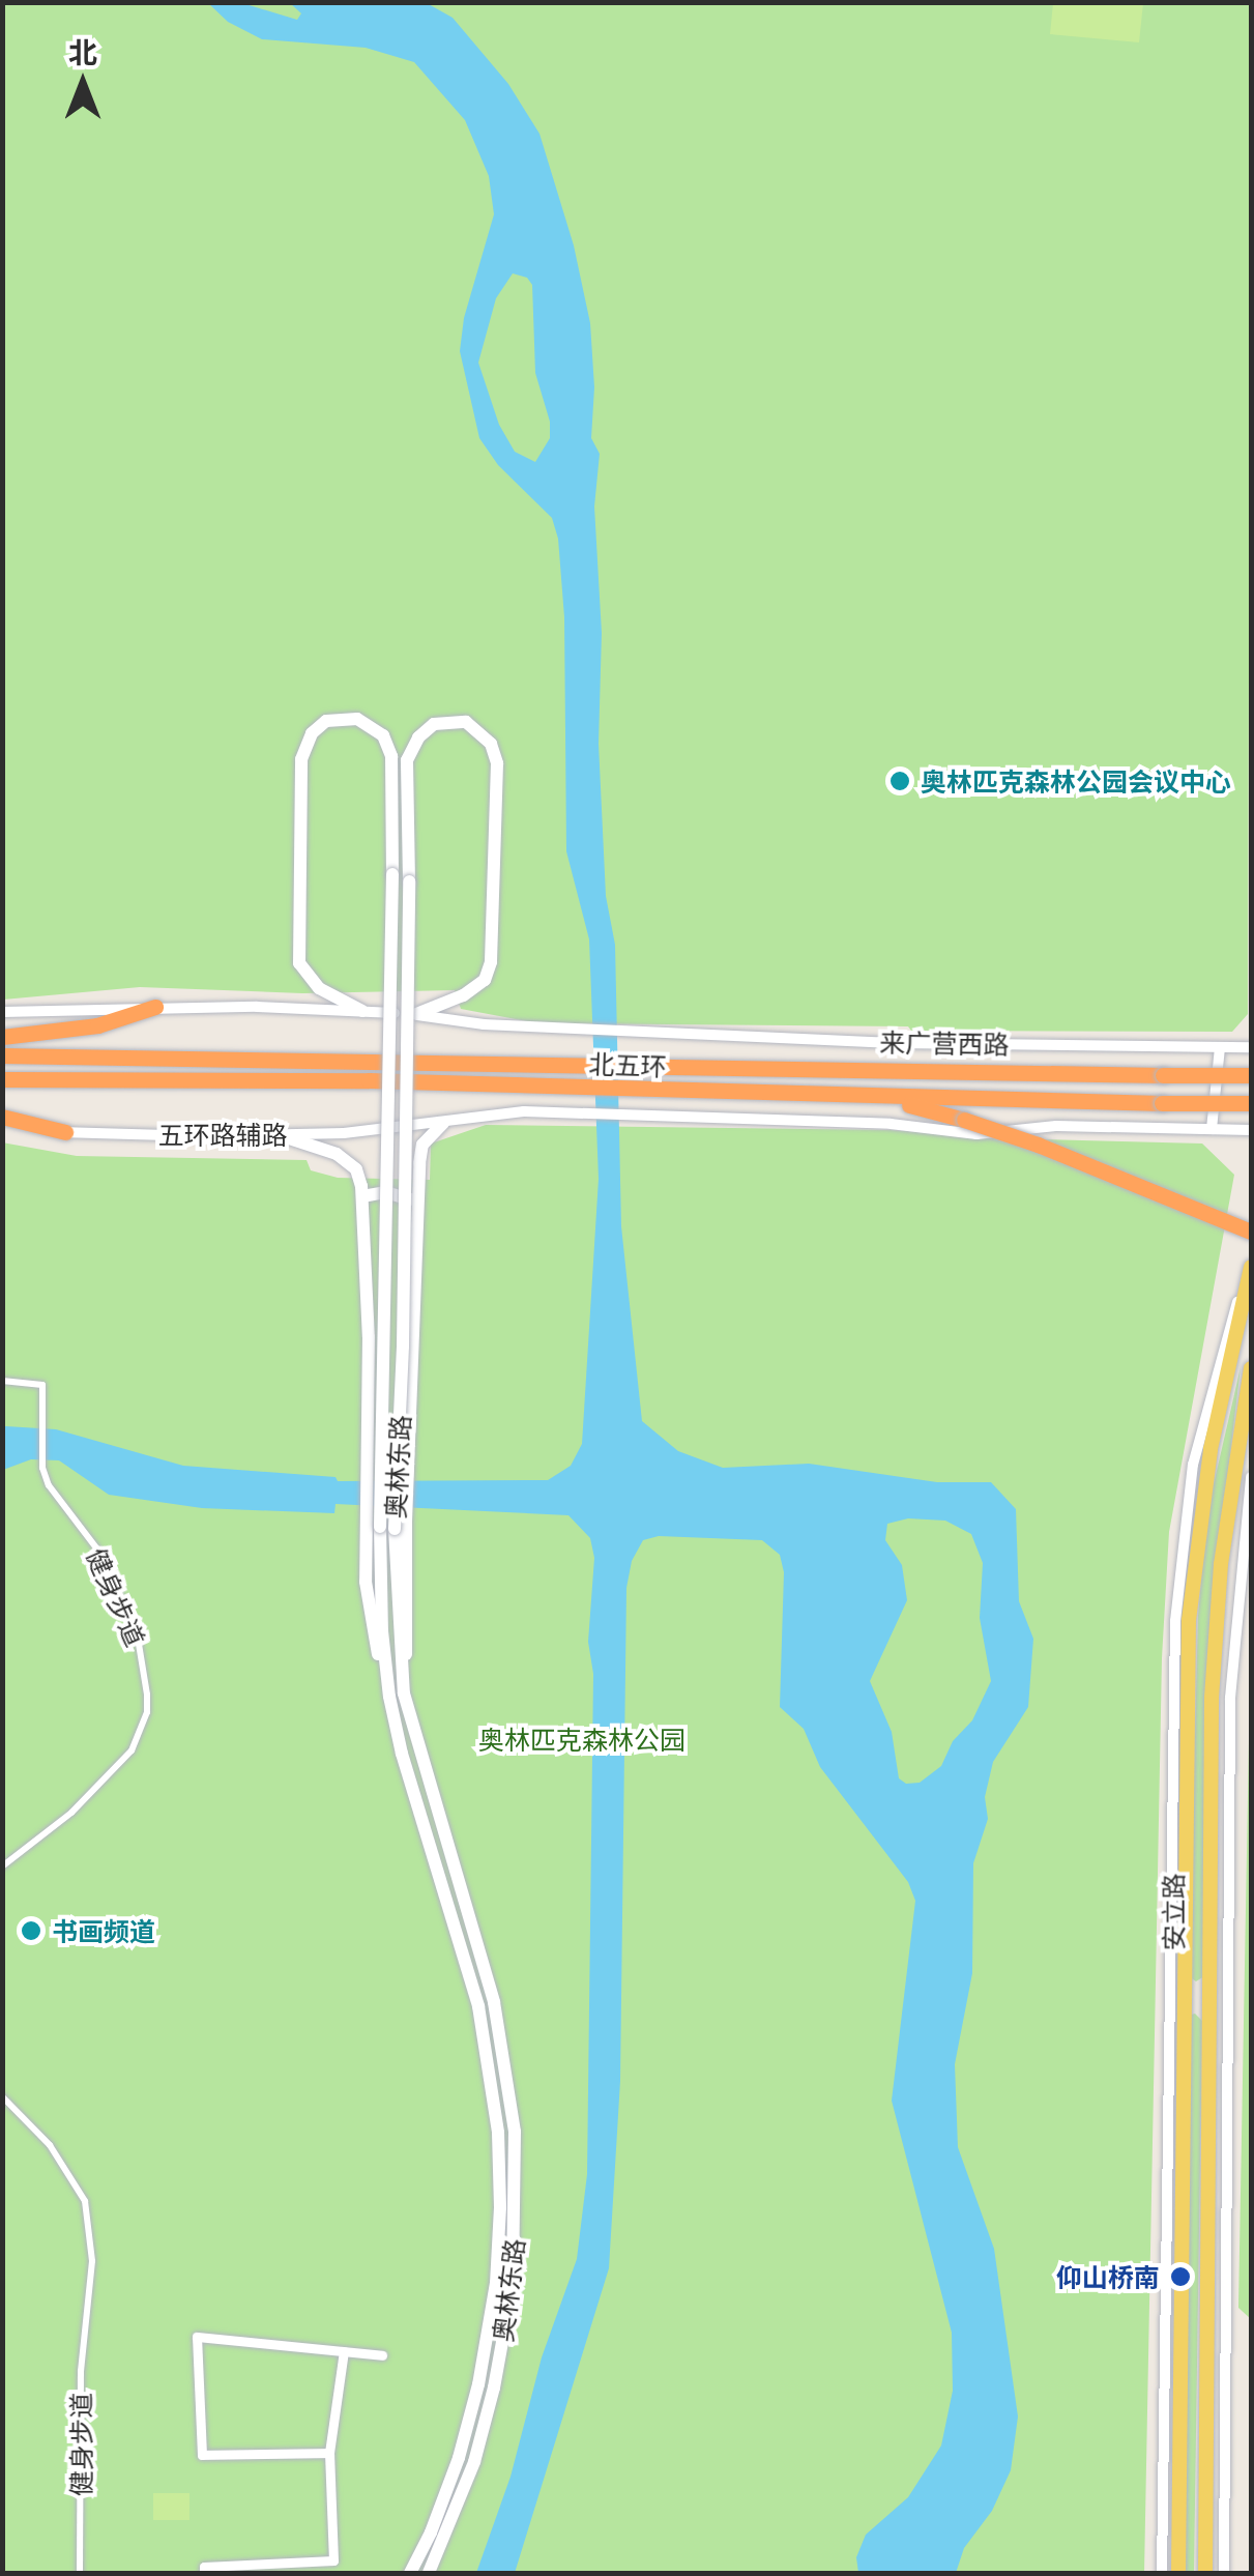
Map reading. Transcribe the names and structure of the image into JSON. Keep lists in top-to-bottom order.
{
  "streets": {
    "highway": ["北五环"],
    "main road": ["奥林东路", "安立路"],
    "street": ["来广营西路", "五环路辅路", "健身步道"]
  },
  "crossings": [
    ["来广营西路", "奥林东路"]
  ],
  "parks": ["奥林匹克森林公园"],
  "places": ["奥林匹克森林公园会议中心", "书画频道", "仰山桥南"],
  "north": "top"
}
